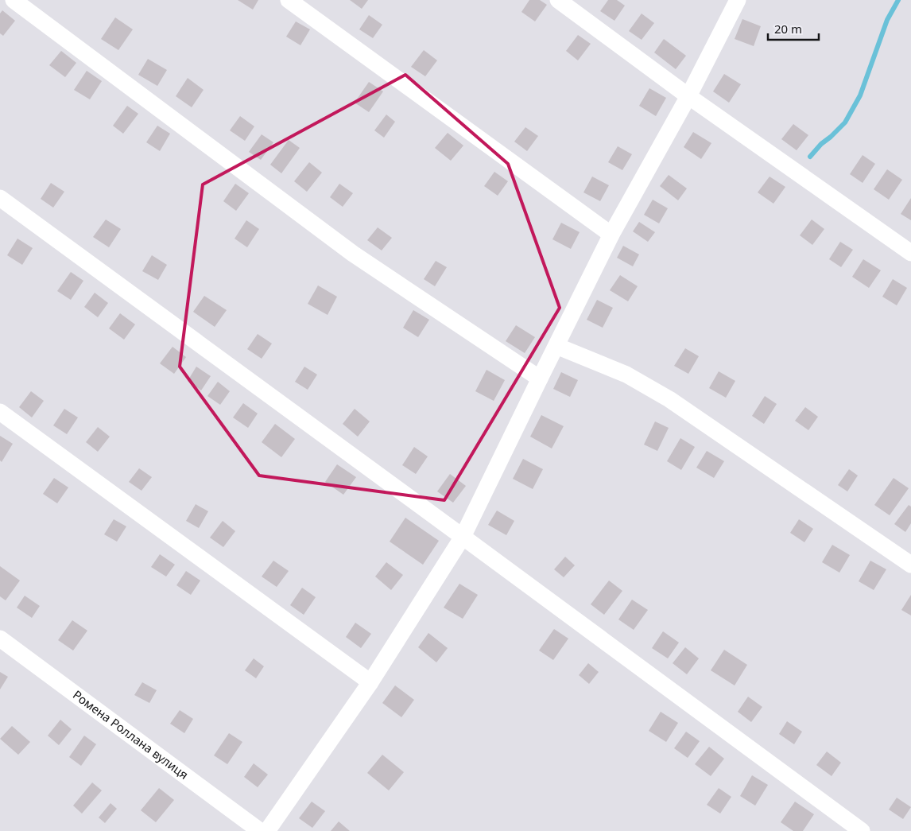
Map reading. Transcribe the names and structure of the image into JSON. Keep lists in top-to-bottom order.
{
  "streets": {
    "street": ["Ромена Роллана вулиця"]
  },
  "scale_bar": "20 m"
}
